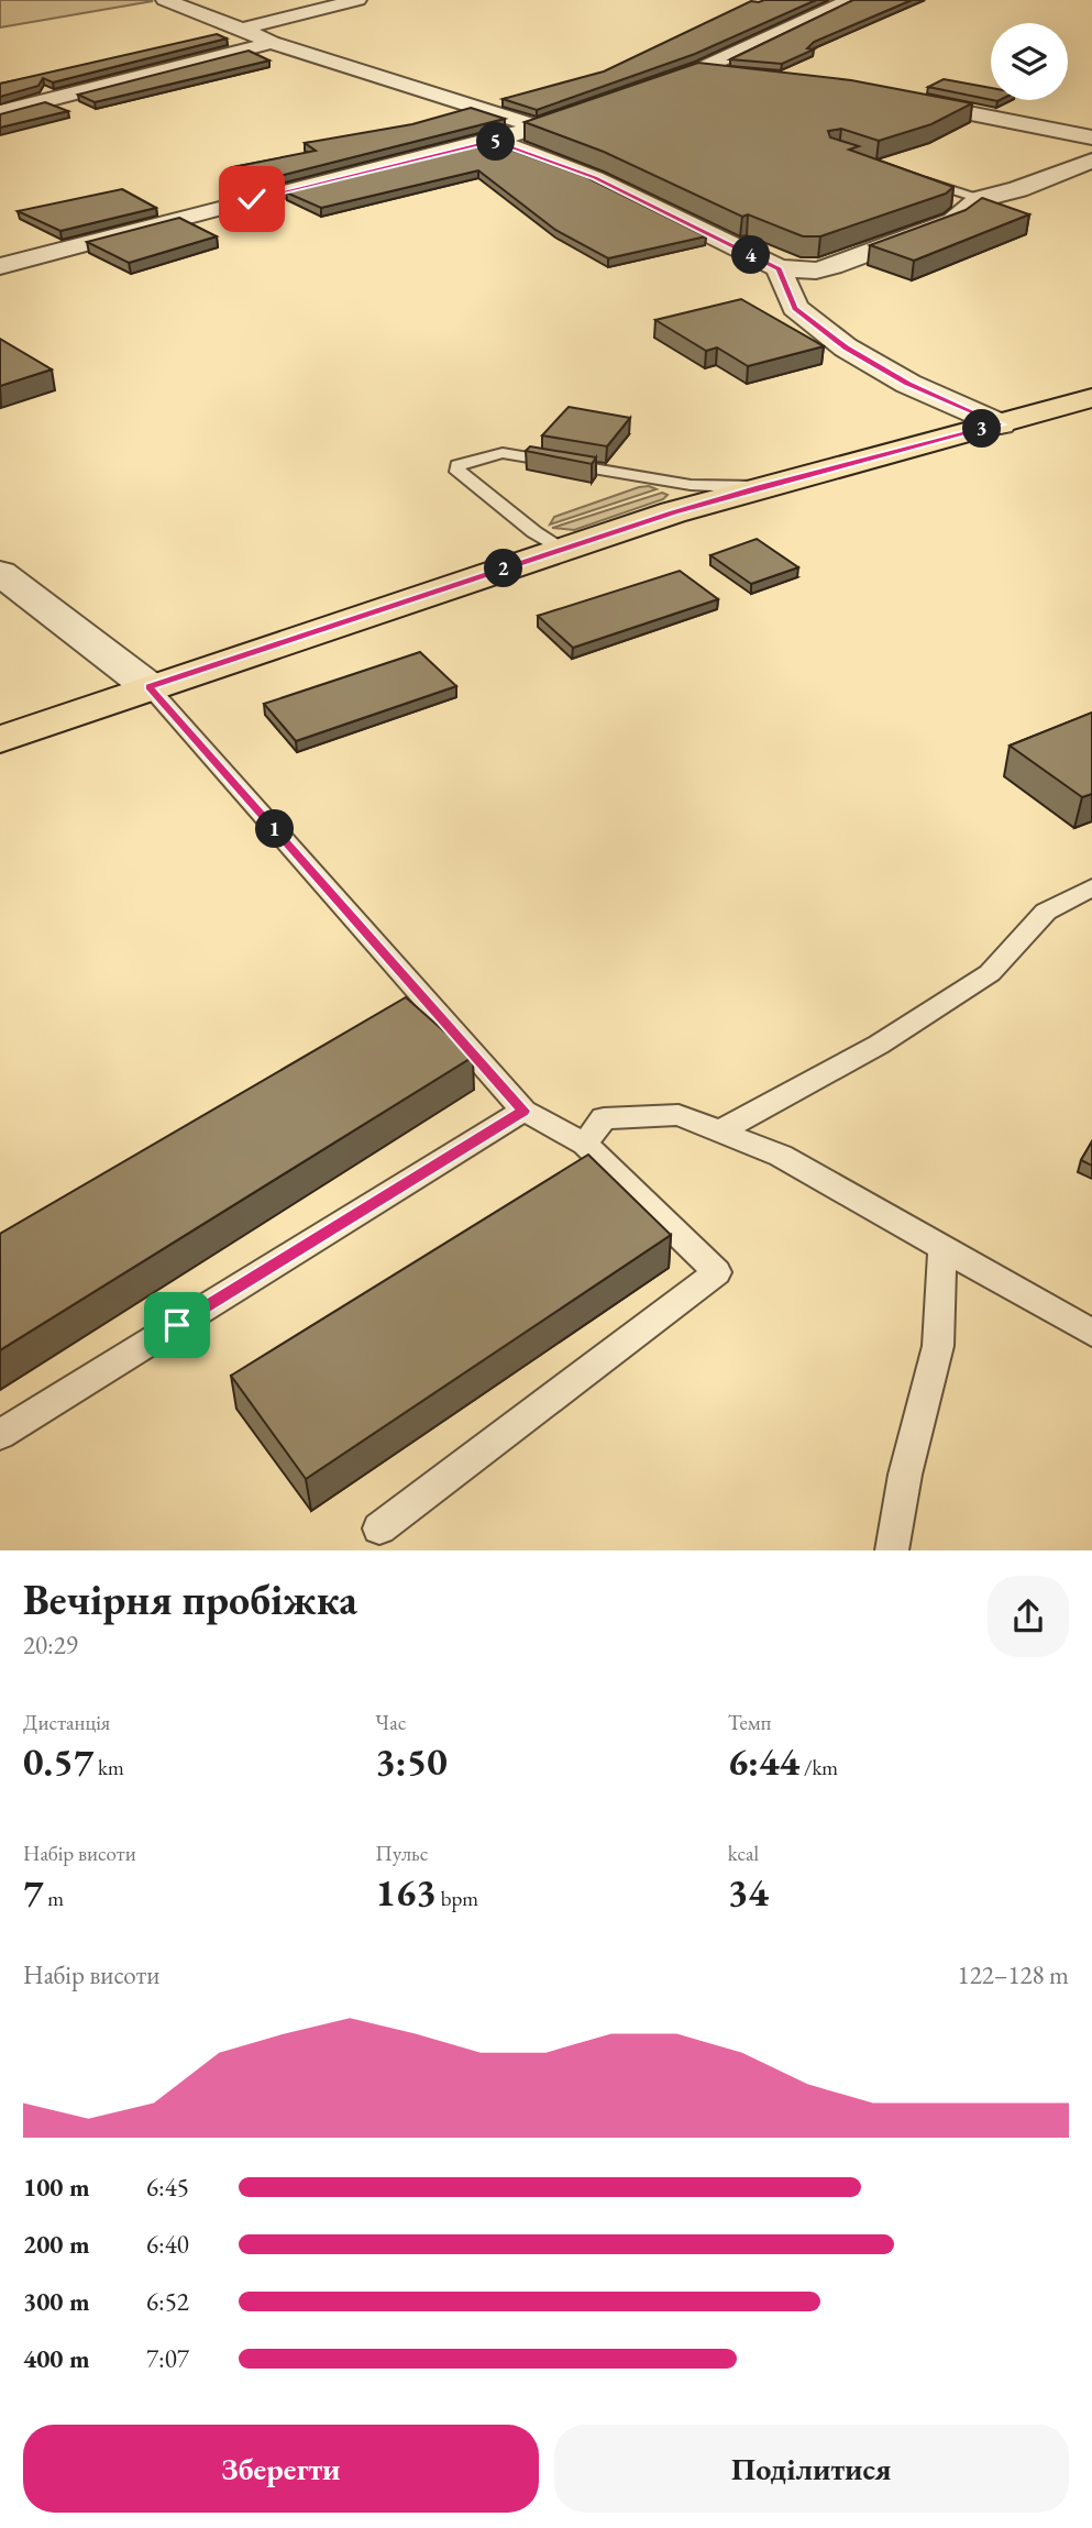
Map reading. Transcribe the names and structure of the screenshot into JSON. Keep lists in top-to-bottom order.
{
  "page": {
    "pins": [
      "5",
      "4",
      "3",
      "2",
      "1"
    ],
    "heading": ["Вечірня пробіжка", "20:29"],
    "stats": [
      ["Дистанція", "0.57 km"],
      ["Час", "3:50"],
      ["Темп", "6:44 /km"],
      ["Набір висоти", "7 m"],
      ["Пульс", "163 bpm"],
      ["kcal", "34"]
    ],
    "chart": ["Набір висоти", "122–128 m"],
    "list": [
      {
        "name": "100 m",
        "note": "6:45"
      },
      {
        "name": "200 m",
        "note": "6:40"
      },
      {
        "name": "300 m",
        "note": "6:52"
      },
      {
        "name": "400 m",
        "note": "7:07"
      }
    ],
    "buttons": ["Зберегти", "Поділитися"]
  }
}
